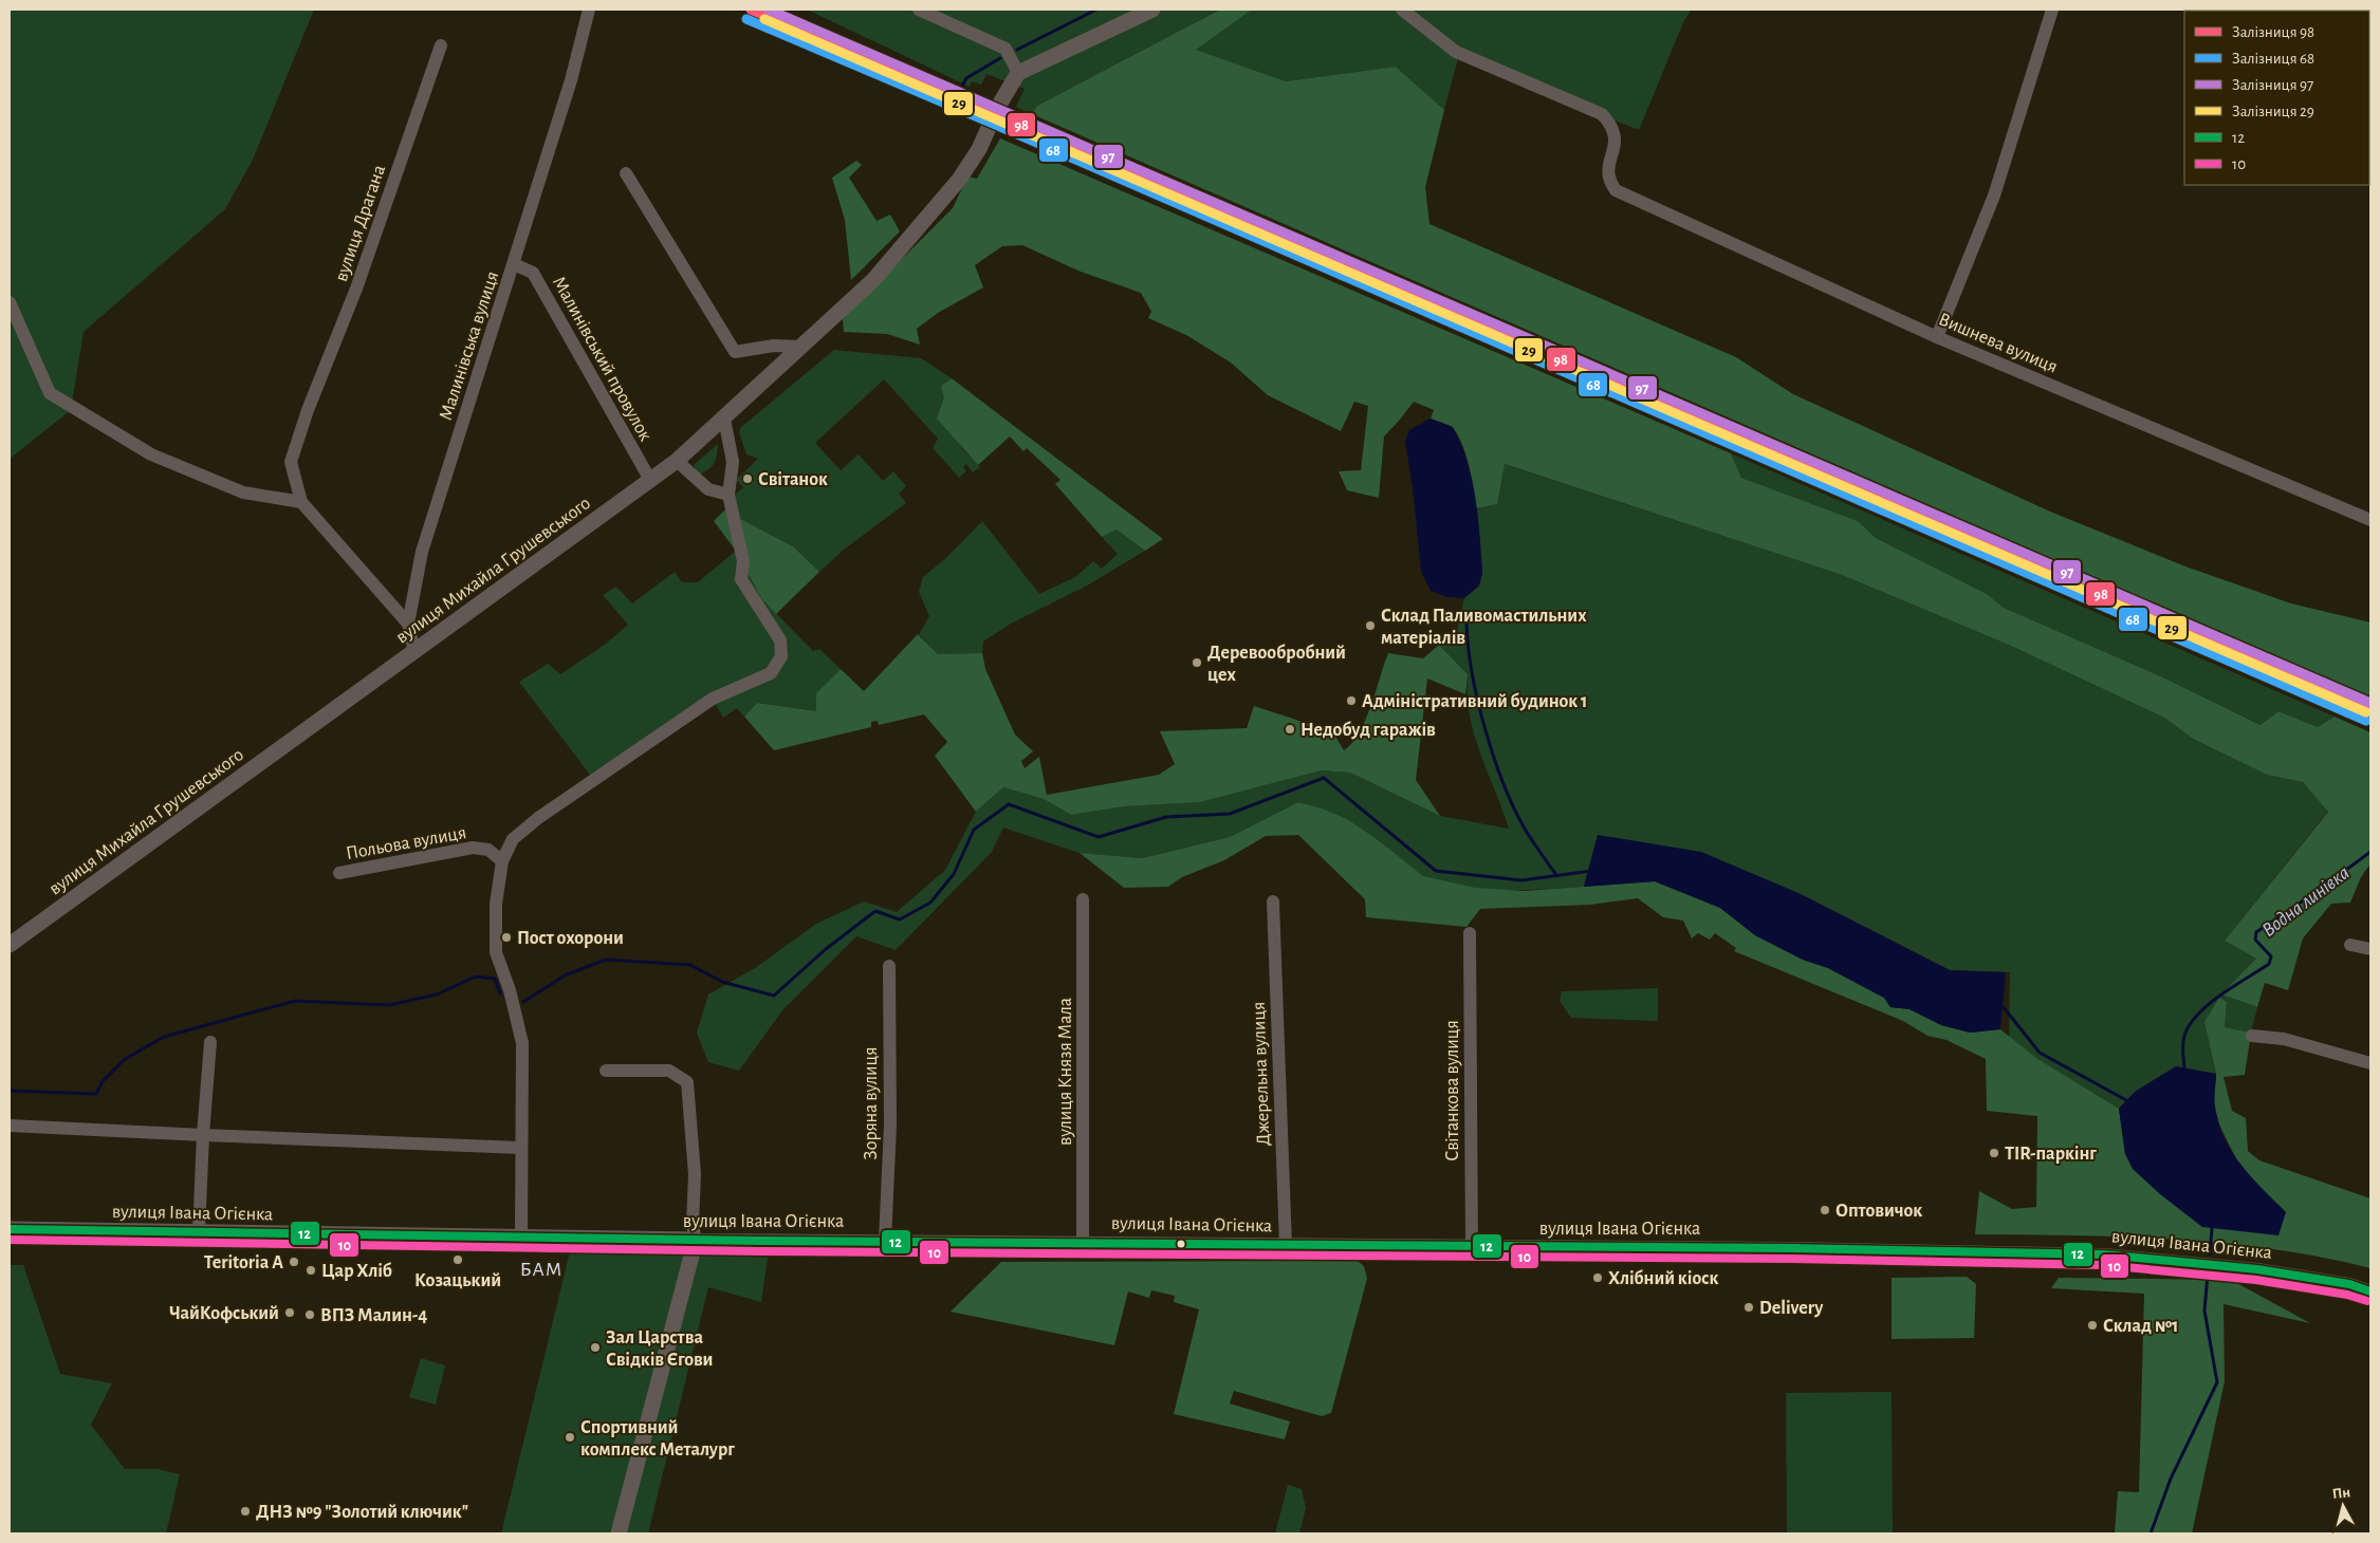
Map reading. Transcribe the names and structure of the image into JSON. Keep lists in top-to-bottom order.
{
  "streets": {
    "street": [
      "вулиця Драгана",
      "Вишнева вулиця",
      "Малинівська вулиця",
      "Малинівський провулок",
      "вулиця Михайла Грушевського",
      "Польова вулиця",
      "вулиця Князя Мала",
      "Джерельна вулиця",
      "Світанкова вулиця",
      "Зоряна вулиця",
      "вулиця Івана Огієнка"
    ]
  },
  "crossings": [
    ["Малинівська вулиця", "Малинівський провулок"],
    ["Малинівський провулок", "вулиця Михайла Грушевського"],
    ["вулиця Князя Мала", "вулиця Івана Огієнка"],
    ["Джерельна вулиця", "вулиця Івана Огієнка"],
    ["Світанкова вулиця", "вулиця Івана Огієнка"],
    ["Зоряна вулиця", "вулиця Івана Огієнка"]
  ],
  "districts": ["БАМ"],
  "water": ["Водна линівка"],
  "places": [
    "Світанок",
    "Склад Паливомастильних матеріалів",
    "Деревообробний цех",
    "Адміністративний будинок 1",
    "Недобуд гаражів",
    "Пост охорони",
    "TIR-паркінг",
    "Оптовичок",
    "Козацький",
    "Teritoria A",
    "Цар Хліб",
    "Хлібний кіоск",
    "Delivery",
    "ЧайКофський",
    "ВПЗ Малин-4",
    "Склад №1",
    "Зал Царства Свідків Єгови",
    "Спортивний комплекс Металург",
    "ДНЗ №9 \"Золотий ключик\""
  ],
  "lines": [
    "rail line 98",
    "rail line 97",
    "rail line 68",
    "rail line 29",
    "transit line 12",
    "transit line 10"
  ],
  "legend": [
    "Залізниця 98",
    "Залізниця 68",
    "Залізниця 97",
    "Залізниця 29",
    "12",
    "10"
  ],
  "north": "top"
}
